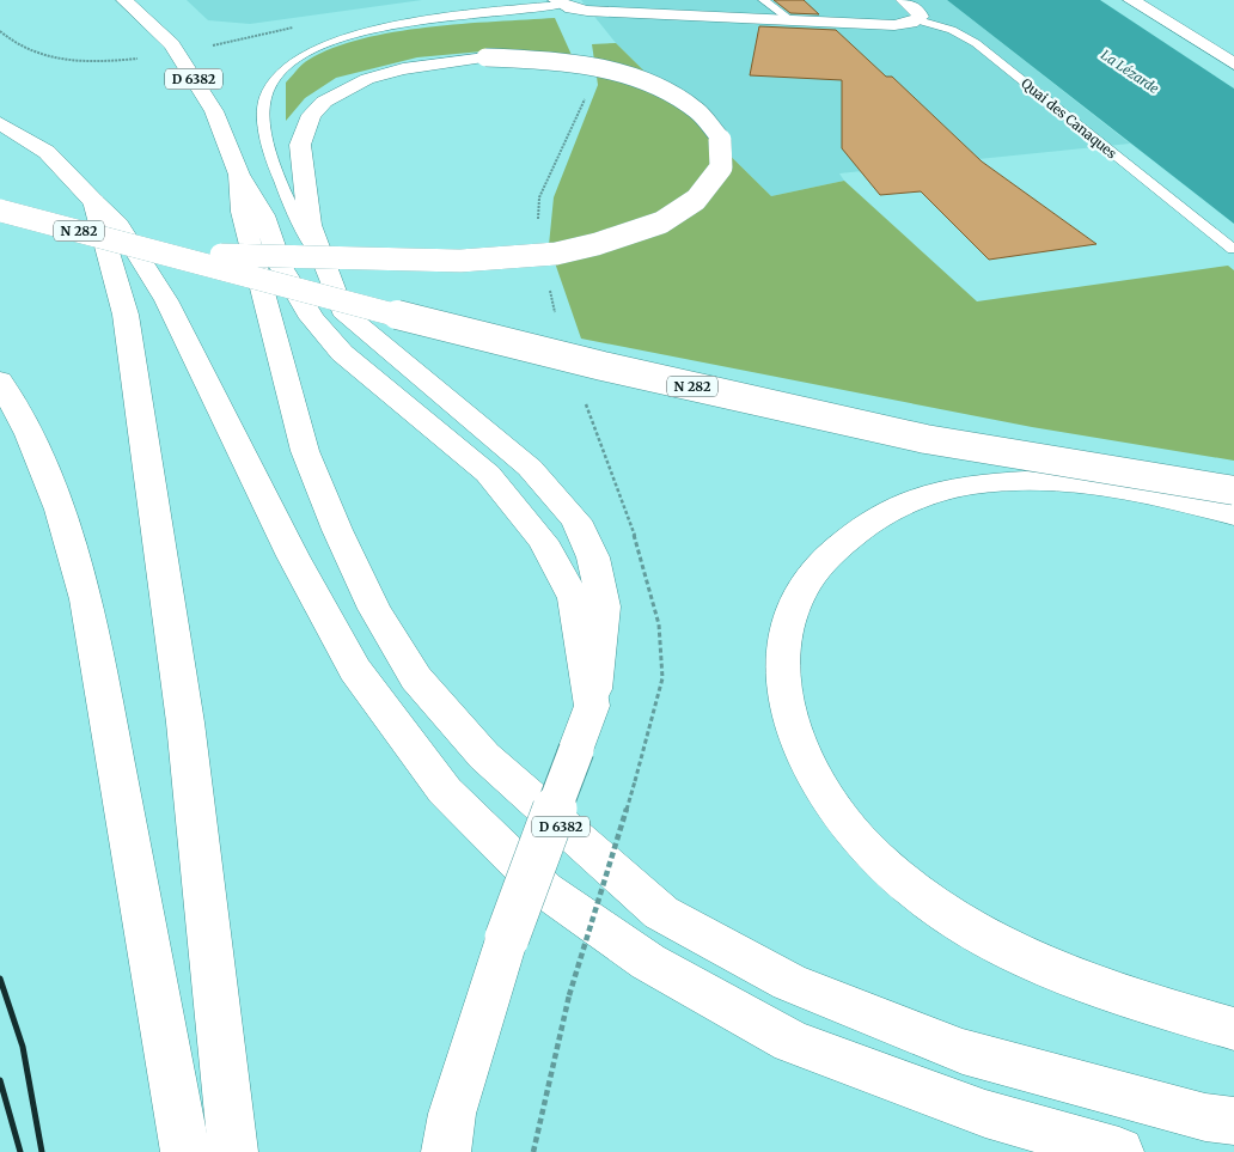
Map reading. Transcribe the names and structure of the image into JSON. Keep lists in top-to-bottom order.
{
  "streets": {
    "main road": ["D 6382", "N 282"],
    "lane": ["Quai des Canaques"]
  },
  "water": ["La Lézarde"]
}
